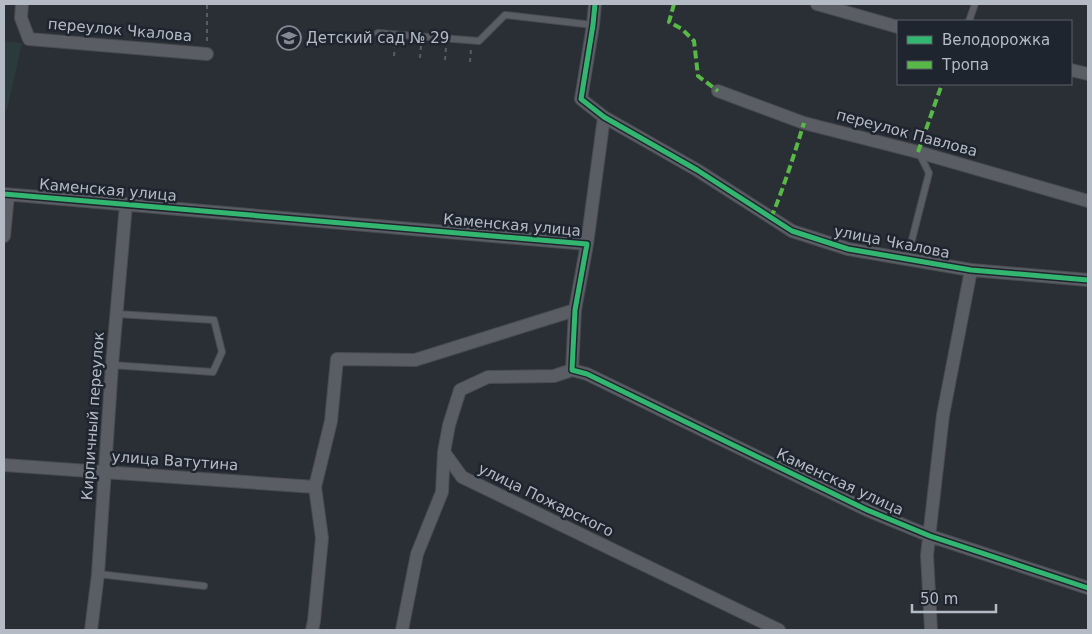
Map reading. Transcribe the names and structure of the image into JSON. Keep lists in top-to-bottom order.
{
  "streets": {
    "street": [
      "переулок Чкалова",
      "переулок Павлова",
      "Каменская улица",
      "улица Чкалова",
      "Кирпичный переулок",
      "улица Ватутина",
      "улица Пожарского"
    ]
  },
  "crossings": [
    ["Каменская улица", "Кирпичный переулок"],
    ["Кирпичный переулок", "улица Ватутина"]
  ],
  "places": {
    "school or university": ["Детский сад № 29"]
  },
  "legend": ["Велодорожка", "Тропа"],
  "scale_bar": "50 m"
}
